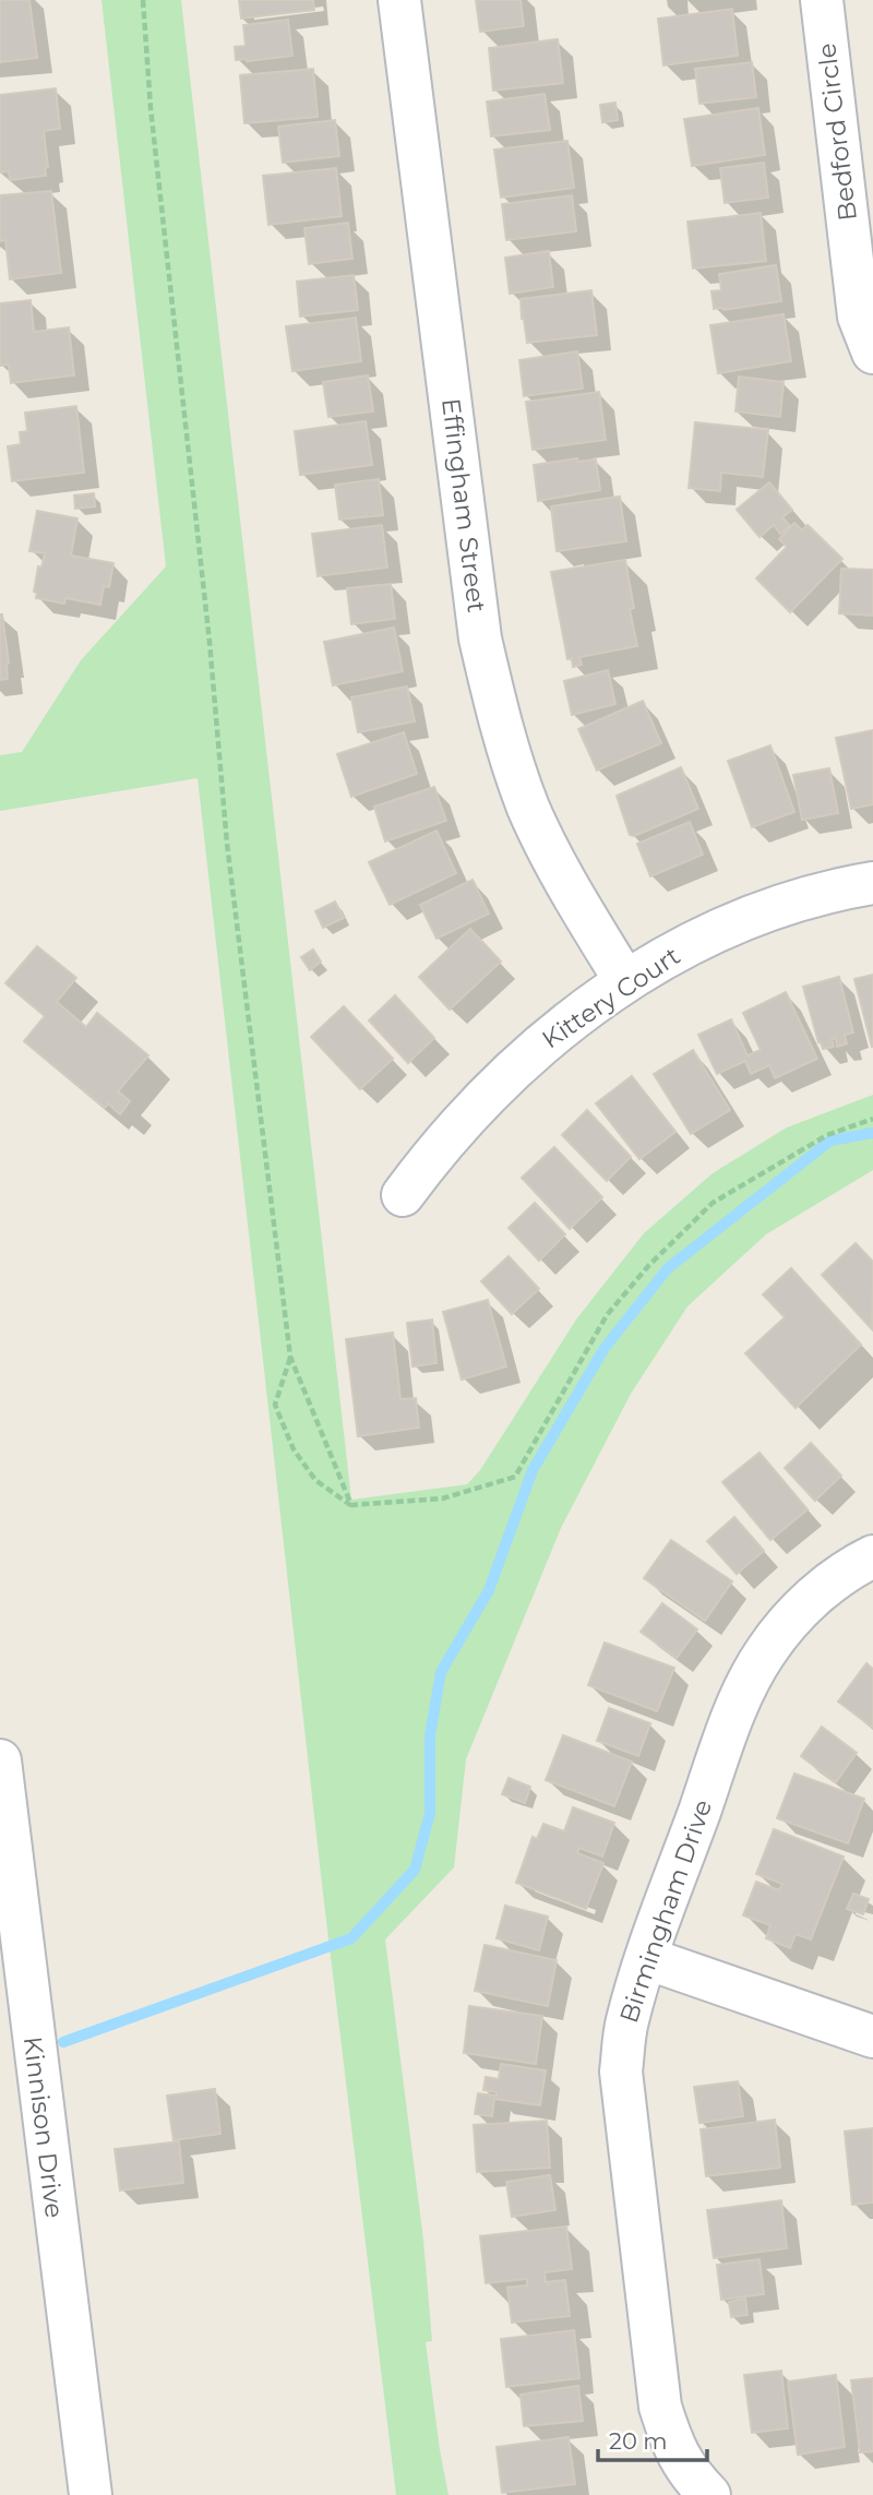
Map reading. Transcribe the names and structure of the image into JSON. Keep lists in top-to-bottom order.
{
  "streets": {
    "street": [
      "Bedford Circle",
      "Effingham Street",
      "Kittery Court",
      "Birmingham Drive",
      "Kinnison Drive"
    ]
  },
  "crossings": [
    ["Effingham Street", "Kittery Court"]
  ],
  "scale_bar": "20 m"
}
